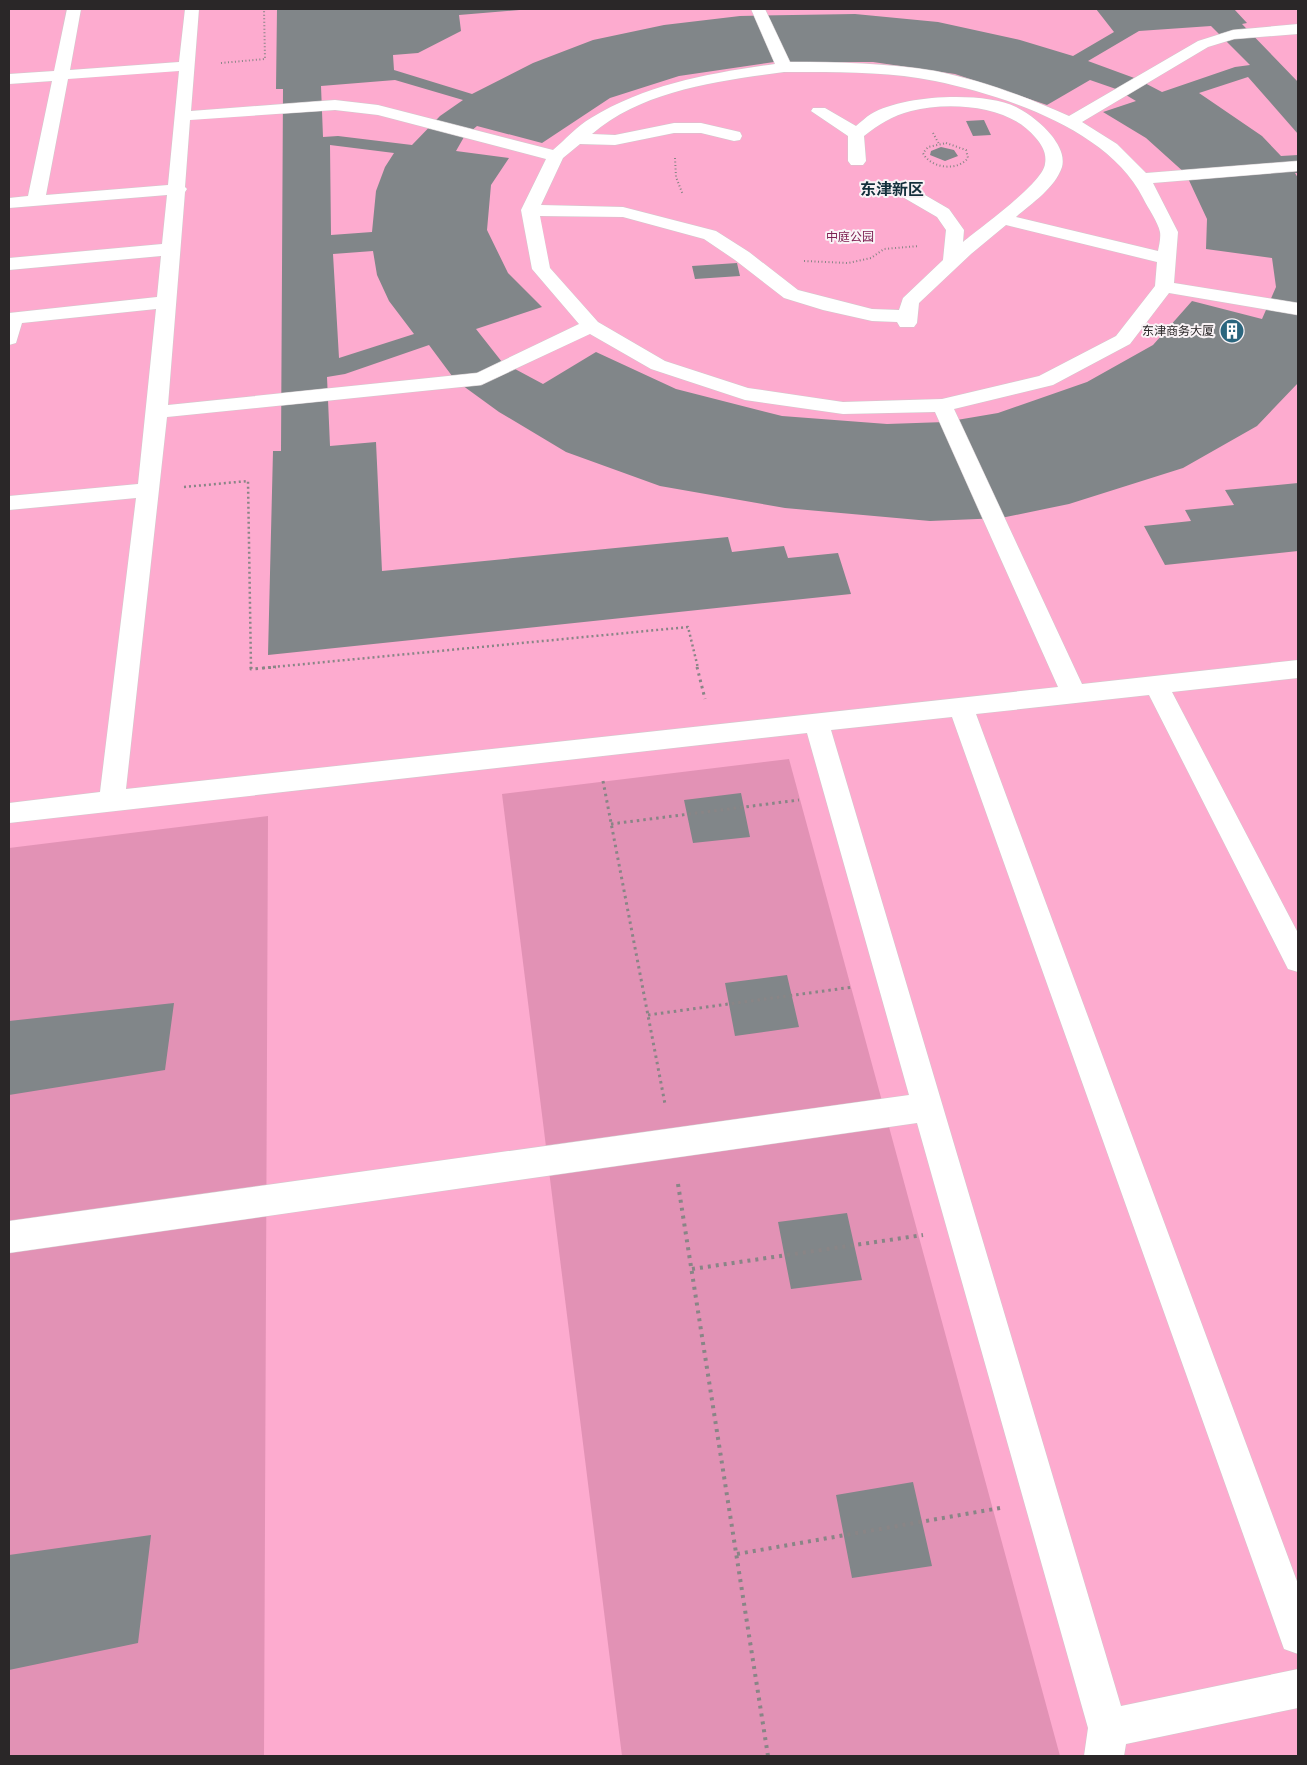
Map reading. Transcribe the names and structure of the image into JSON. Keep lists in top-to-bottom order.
{
  "districts": ["东津新区"],
  "parks": ["中庭公园"],
  "places": {
    "building": ["东津商务大厦"]
  }
}
